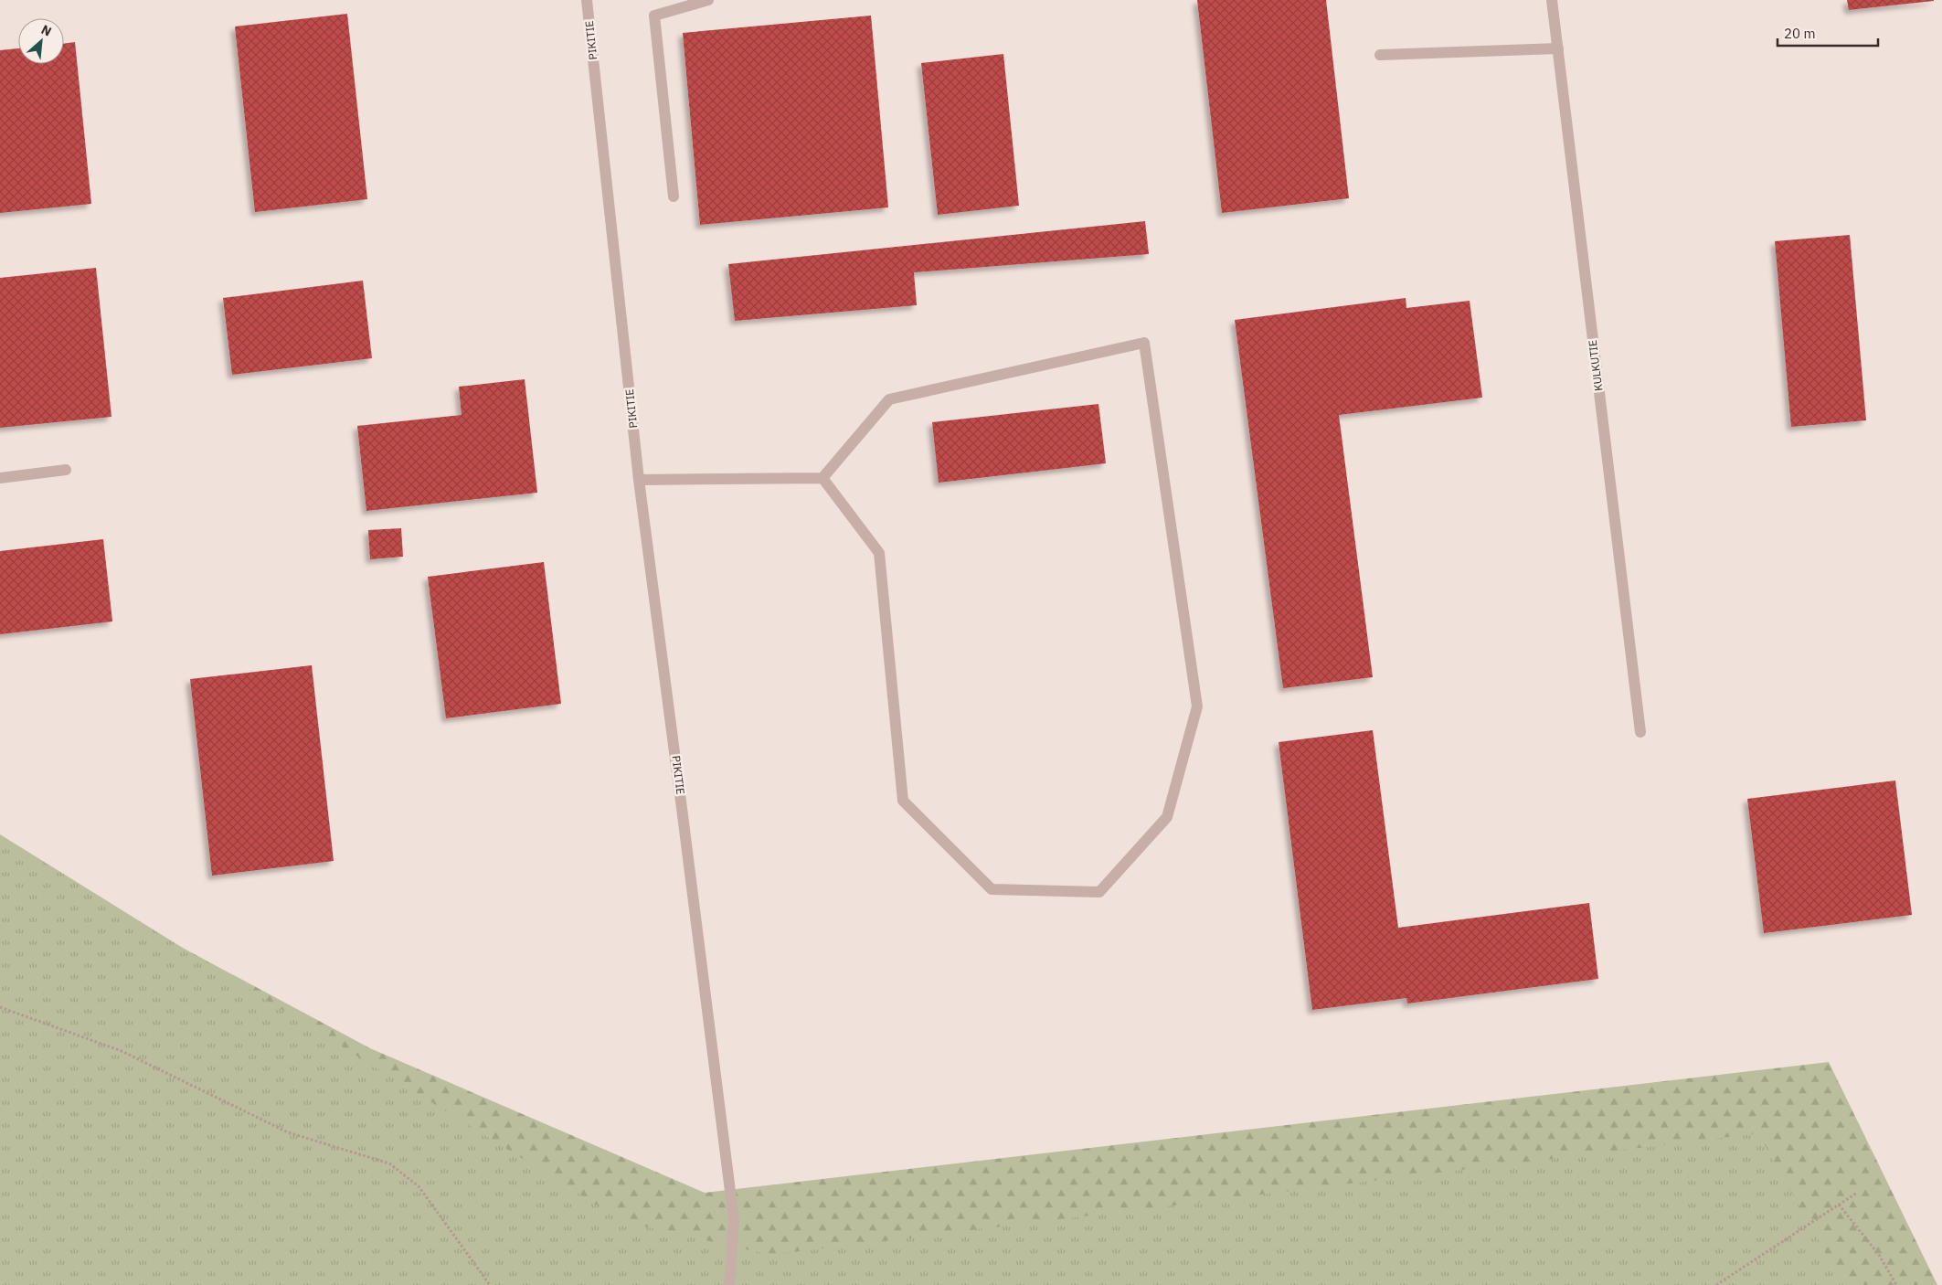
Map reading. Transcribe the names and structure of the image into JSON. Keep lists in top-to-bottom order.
{
  "streets": {
    "street": ["PIKITIE", "KULKUTIE"]
  },
  "scale_bar": "20 m",
  "north": "top right"
}
